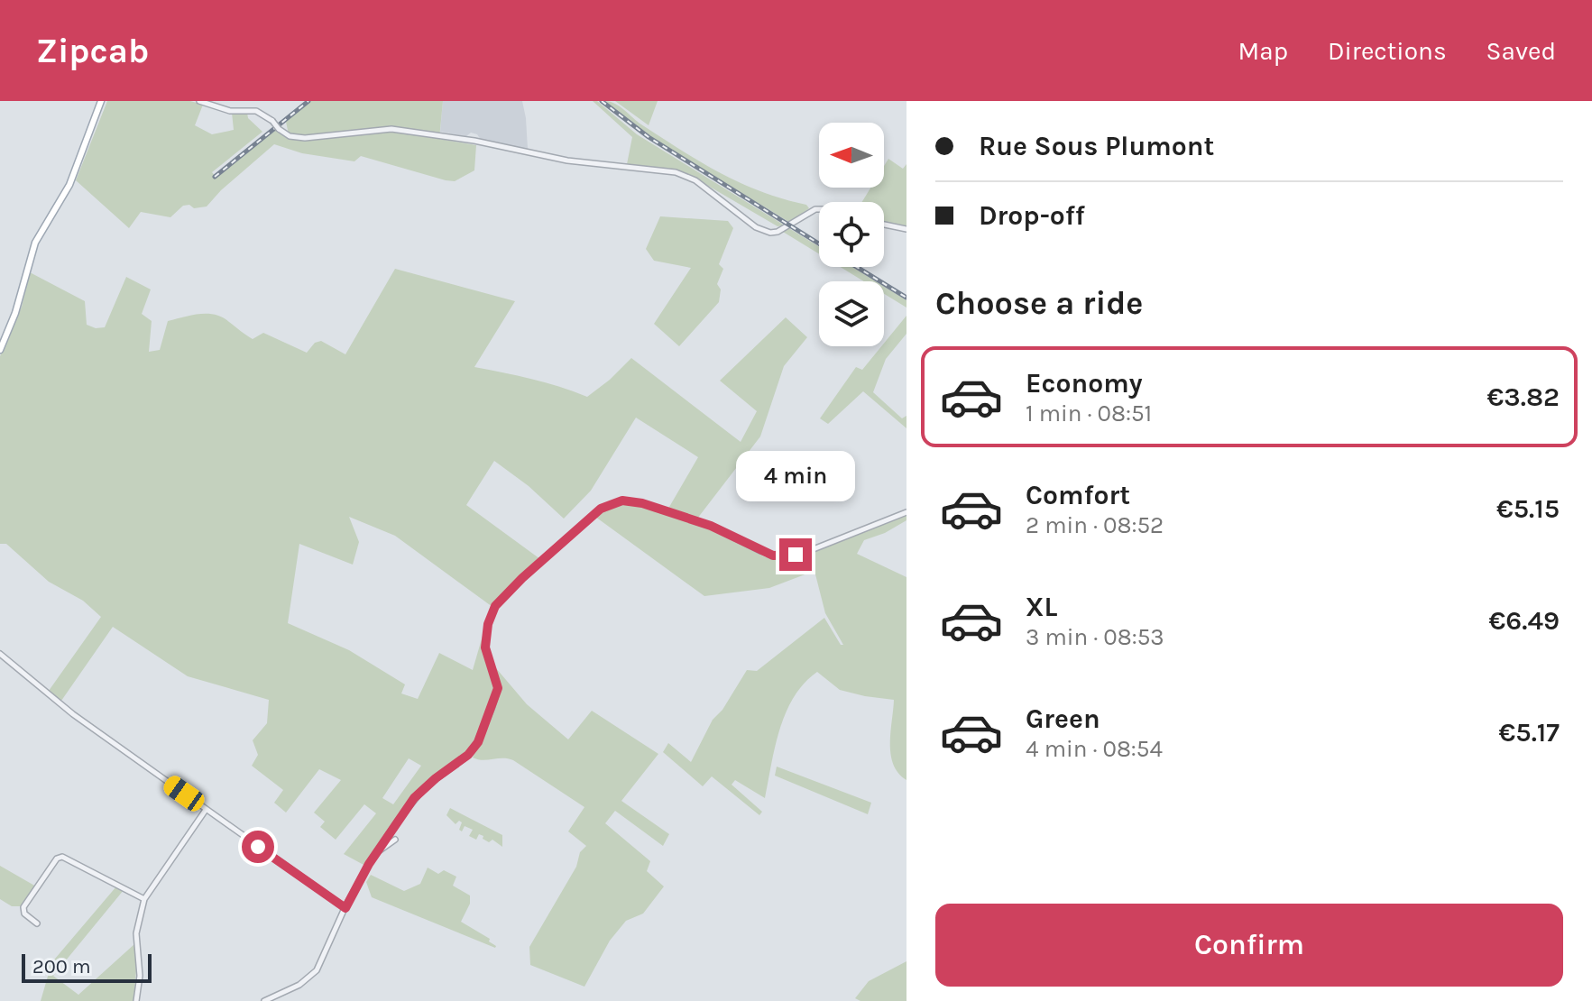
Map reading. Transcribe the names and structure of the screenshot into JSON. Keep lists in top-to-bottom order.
{
  "scale_bar": "200 m",
  "north": "left",
  "page": {
    "header": "Zipcab",
    "nav": ["Map", "Directions", "Saved"],
    "banner": ["Rue Sous Plumont", "Drop-off"],
    "heading": "Choose a ride",
    "list": [
      {
        "name": "Economy",
        "note": "1 min · 08:51",
        "value": "€3.82"
      },
      {
        "name": "Comfort",
        "note": "2 min · 08:52",
        "value": "€5.15"
      },
      {
        "name": "XL",
        "note": "3 min · 08:53",
        "value": "€6.49"
      },
      {
        "name": "Green",
        "note": "4 min · 08:54",
        "value": "€5.17"
      }
    ],
    "bubble": "4 min",
    "buttons": "Confirm",
    "scale": "200 m"
  }
}
